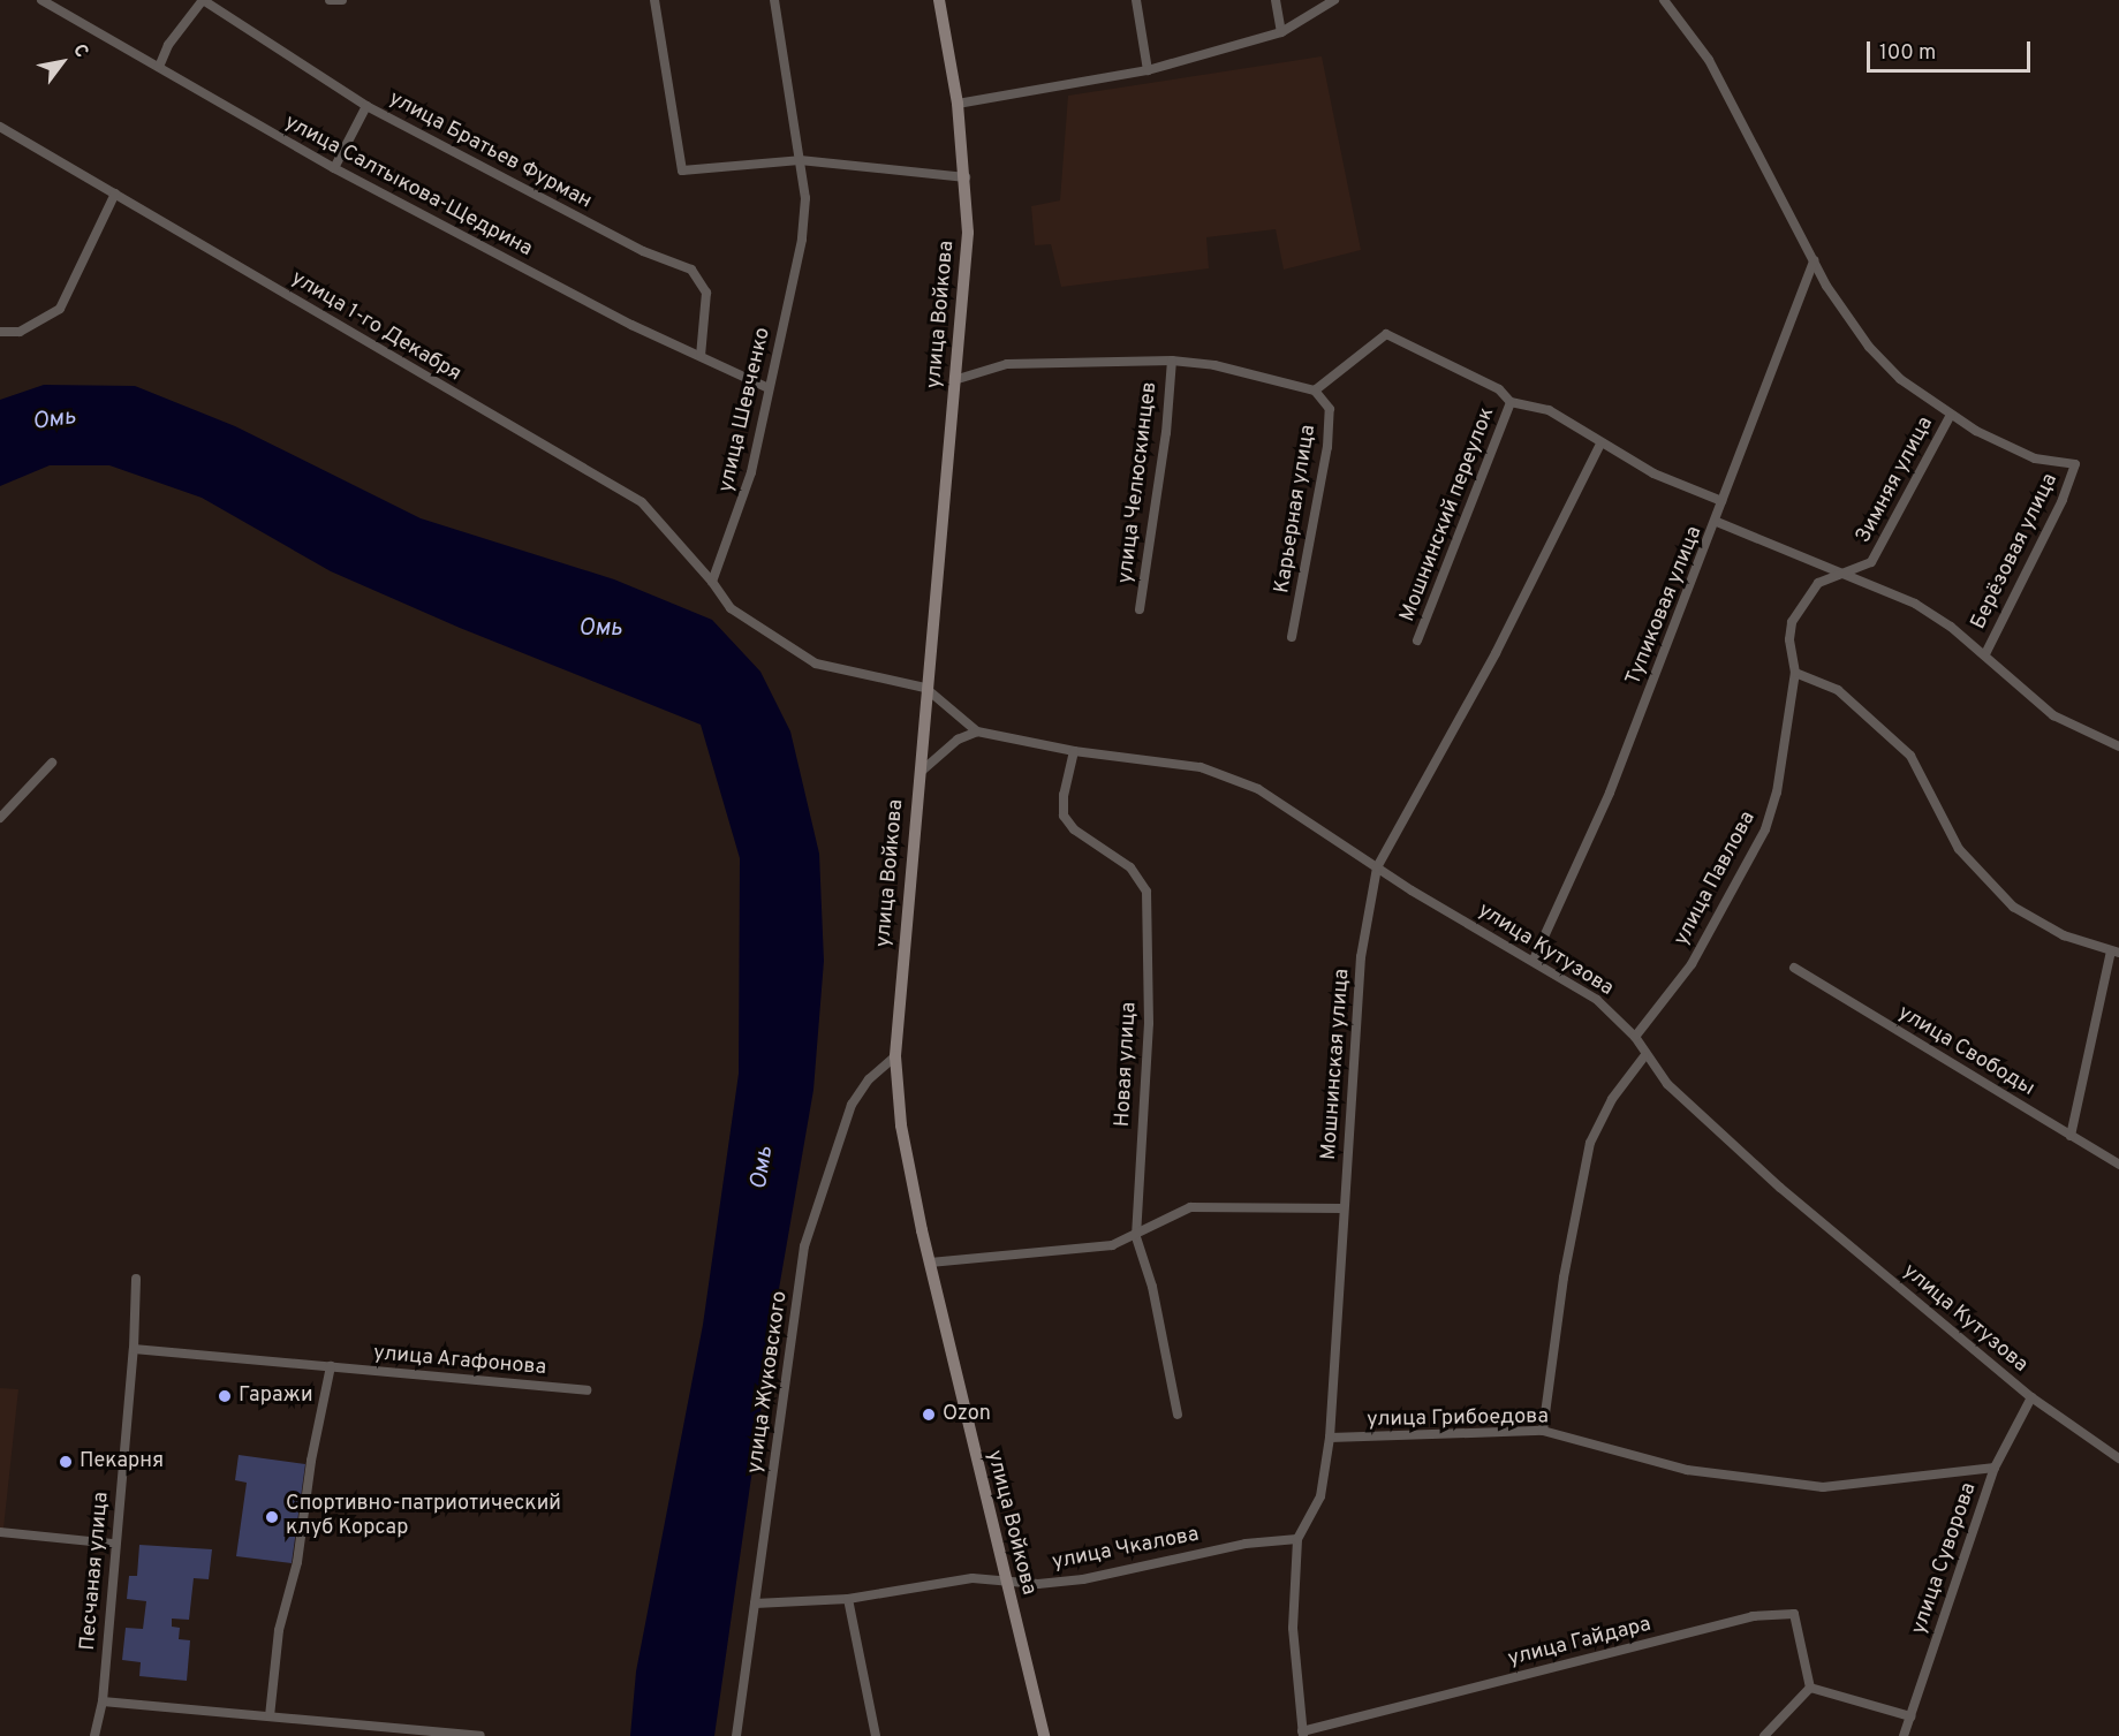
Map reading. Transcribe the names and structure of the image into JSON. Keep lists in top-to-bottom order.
{
  "streets": {
    "main road": ["улица Войкова"],
    "street": [
      "улица Братьев Фурман",
      "улица Салтыкова-Щедрина",
      "улица 1-го Декабря",
      "улица Шевченко",
      "Зимняя улица",
      "улица Челюскинцев",
      "Карьерная улица",
      "Мошнинский переулок",
      "Берёзовая улица",
      "Тупиковая улица",
      "улица Павлова",
      "улица Кутузова",
      "улица Свободы",
      "Новая улица",
      "Мошнинская улица",
      "улица Агафонова",
      "улица Жуковского",
      "улица Грибоедова",
      "улица Чкалова",
      "улица Суворова",
      "Песчаная улица",
      "улица Гайдара"
    ]
  },
  "crossings": [
    ["улица Братьев Фурман", "улица Салтыкова-Щедрина"],
    ["улица Салтыкова-Щедрина", "улица Шевченко"],
    ["улица Войкова", "улица Кутузова"],
    ["улица Войкова", "улица Жуковского"],
    ["улица Войкова", "улица Чкалова"],
    ["улица 1-го Декабря", "улица Шевченко"],
    ["Зимняя улица", "Берёзовая улица"],
    ["Зимняя улица", "улица Павлова"],
    ["Тупиковая улица", "улица Кутузова"],
    ["улица Павлова", "улица Кутузова"],
    ["улица Кутузова", "Новая улица"],
    ["улица Кутузова", "Мошнинская улица"],
    ["улица Кутузова", "улица Суворова"],
    ["Мошнинская улица", "улица Грибоедова"],
    ["Мошнинская улица", "улица Чкалова"],
    ["Мошнинская улица", "улица Гайдара"],
    ["улица Агафонова", "Песчаная улица"],
    ["улица Жуковского", "улица Чкалова"],
    ["улица Грибоедова", "улица Суворова"]
  ],
  "water": ["Омь"],
  "places": [
    "Гаражи",
    "Ozon",
    "Пекарня",
    "Спортивно-патриотический клуб Корсар"
  ],
  "scale_bar": "100 m",
  "north": "top right"
}
